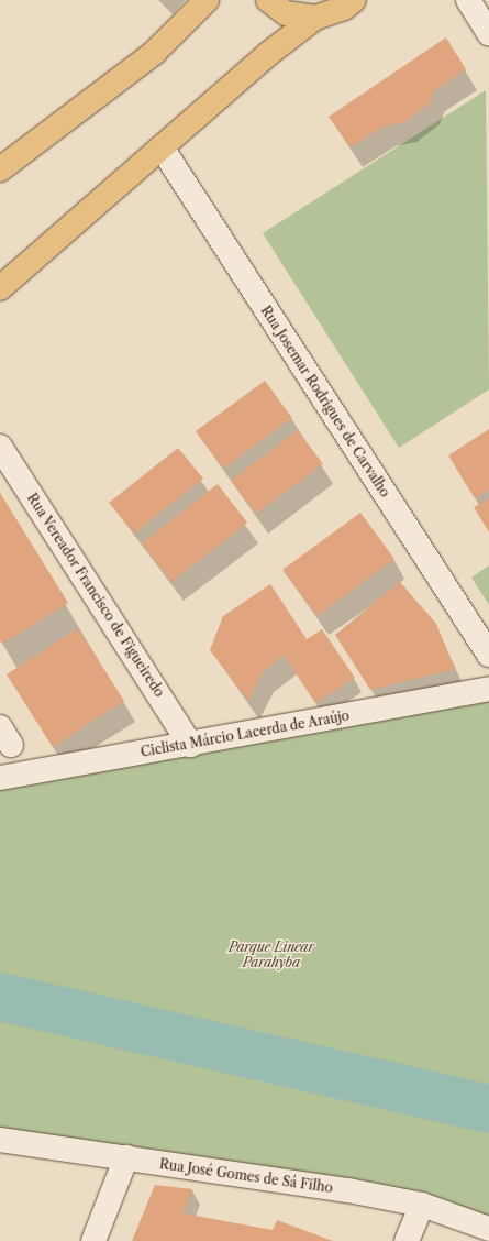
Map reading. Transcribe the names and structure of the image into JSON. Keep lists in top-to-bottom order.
{
  "streets": {
    "street": [
      "Rua Josemar Rodrigues de Carvalho",
      "Rua Vereador Francisco de Figueiredo",
      "Ciclista Márcio Lacerda de Araújo",
      "Rua José Gomes de Sá Filho"
    ]
  },
  "crossings": [
    ["Rua Vereador Francisco de Figueiredo", "Ciclista Márcio Lacerda de Araújo"]
  ],
  "parks": ["Parque Linear Parahyba"]
}
